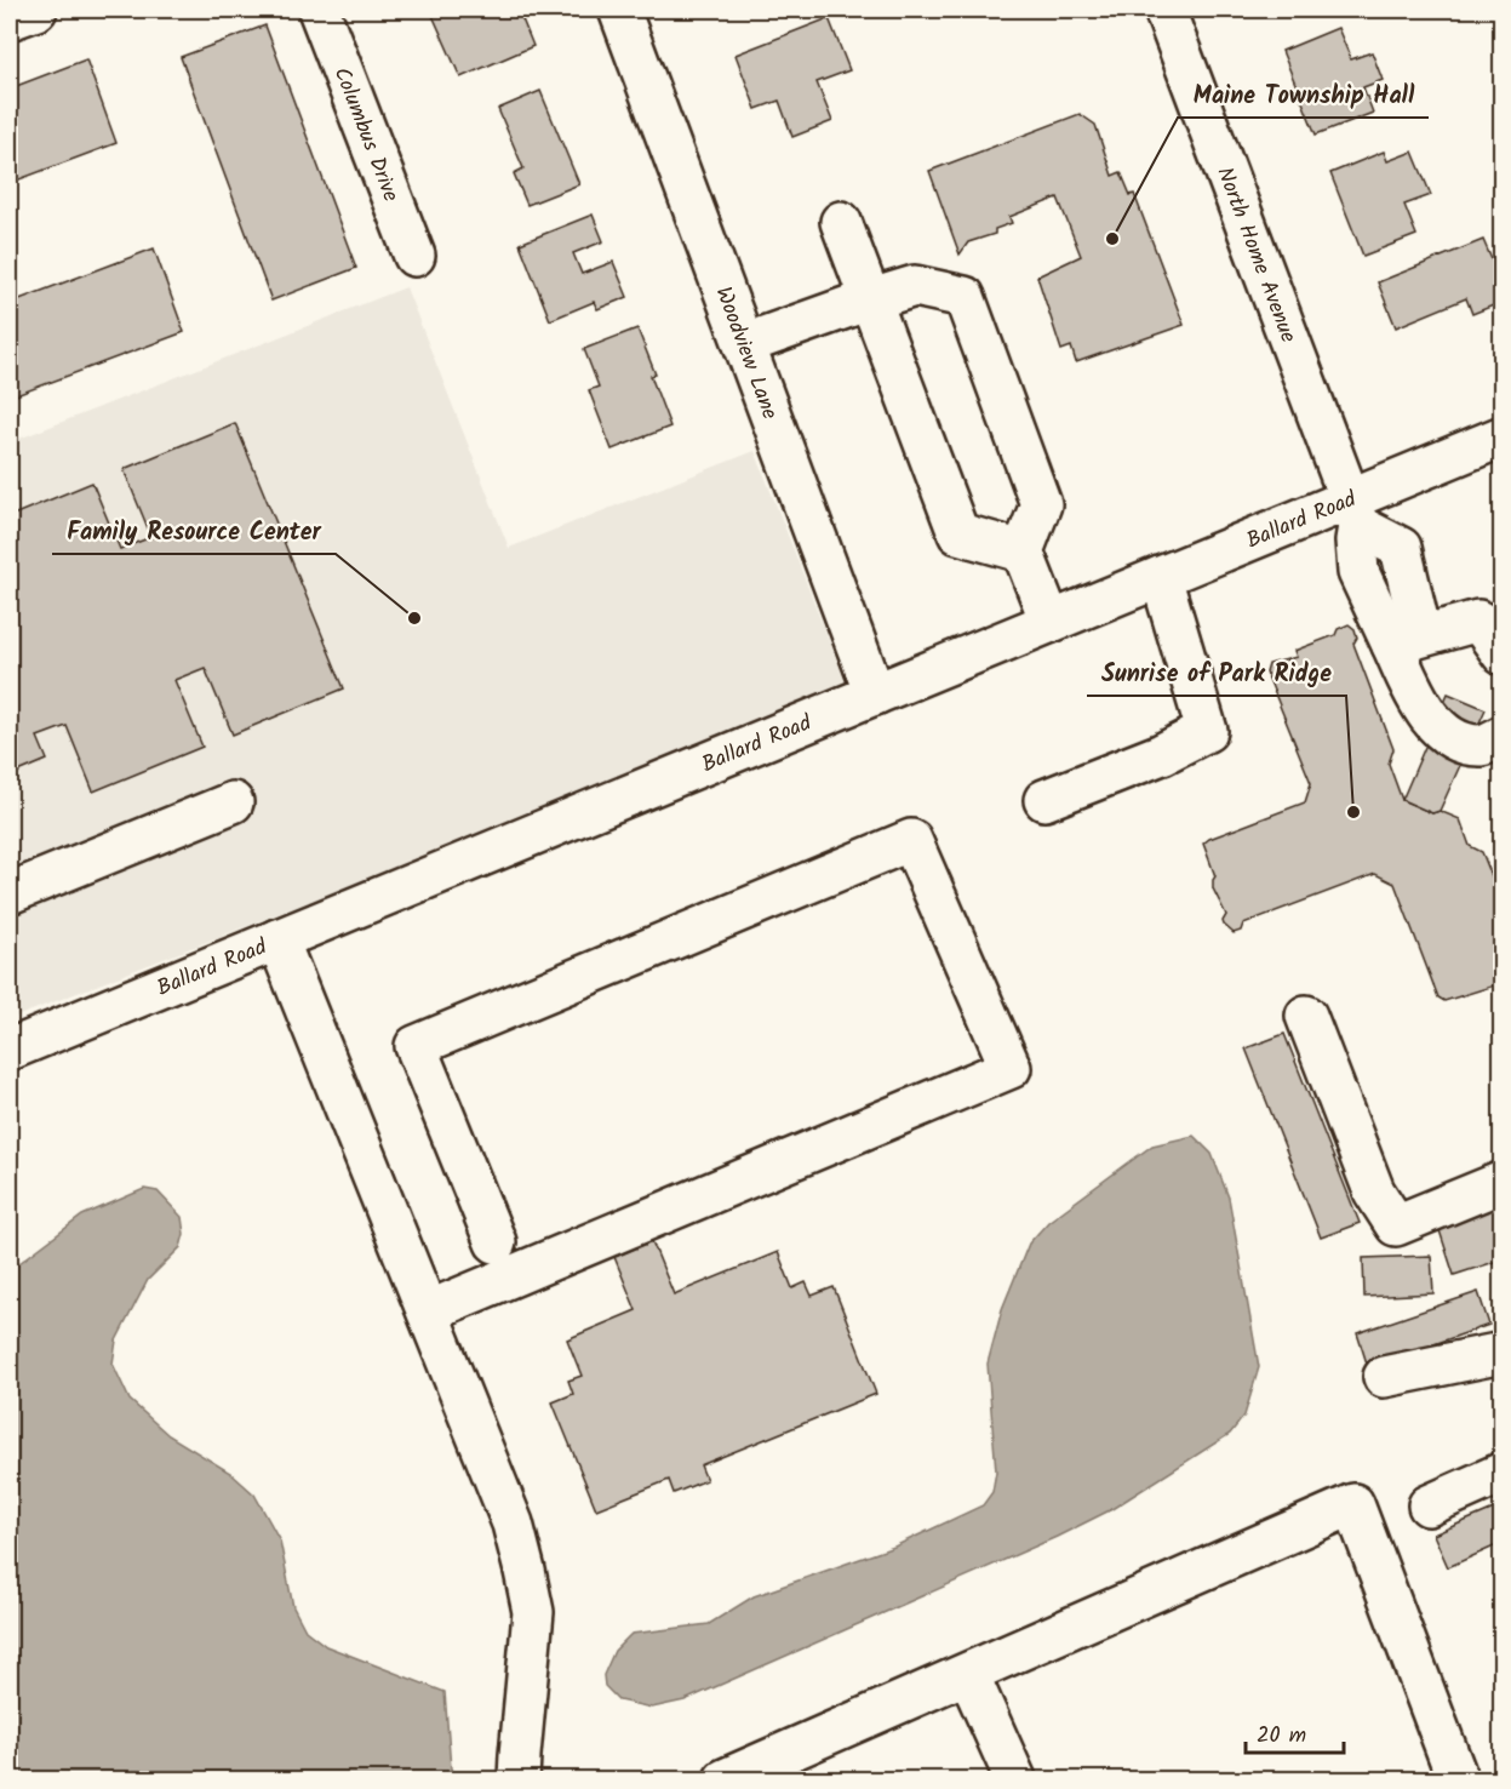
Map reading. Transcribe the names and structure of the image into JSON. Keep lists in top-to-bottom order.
{
  "streets": {
    "street": [
      "Columbus Drive",
      "North Home Avenue",
      "Woodview Lane",
      "Ballard Road"
    ]
  },
  "crossings": [
    ["North Home Avenue", "Ballard Road"],
    ["Woodview Lane", "Ballard Road"]
  ],
  "places": ["Maine Township Hall", "Family Resource Center", "Sunrise of Park Ridge"],
  "scale_bar": "20 m"
}
